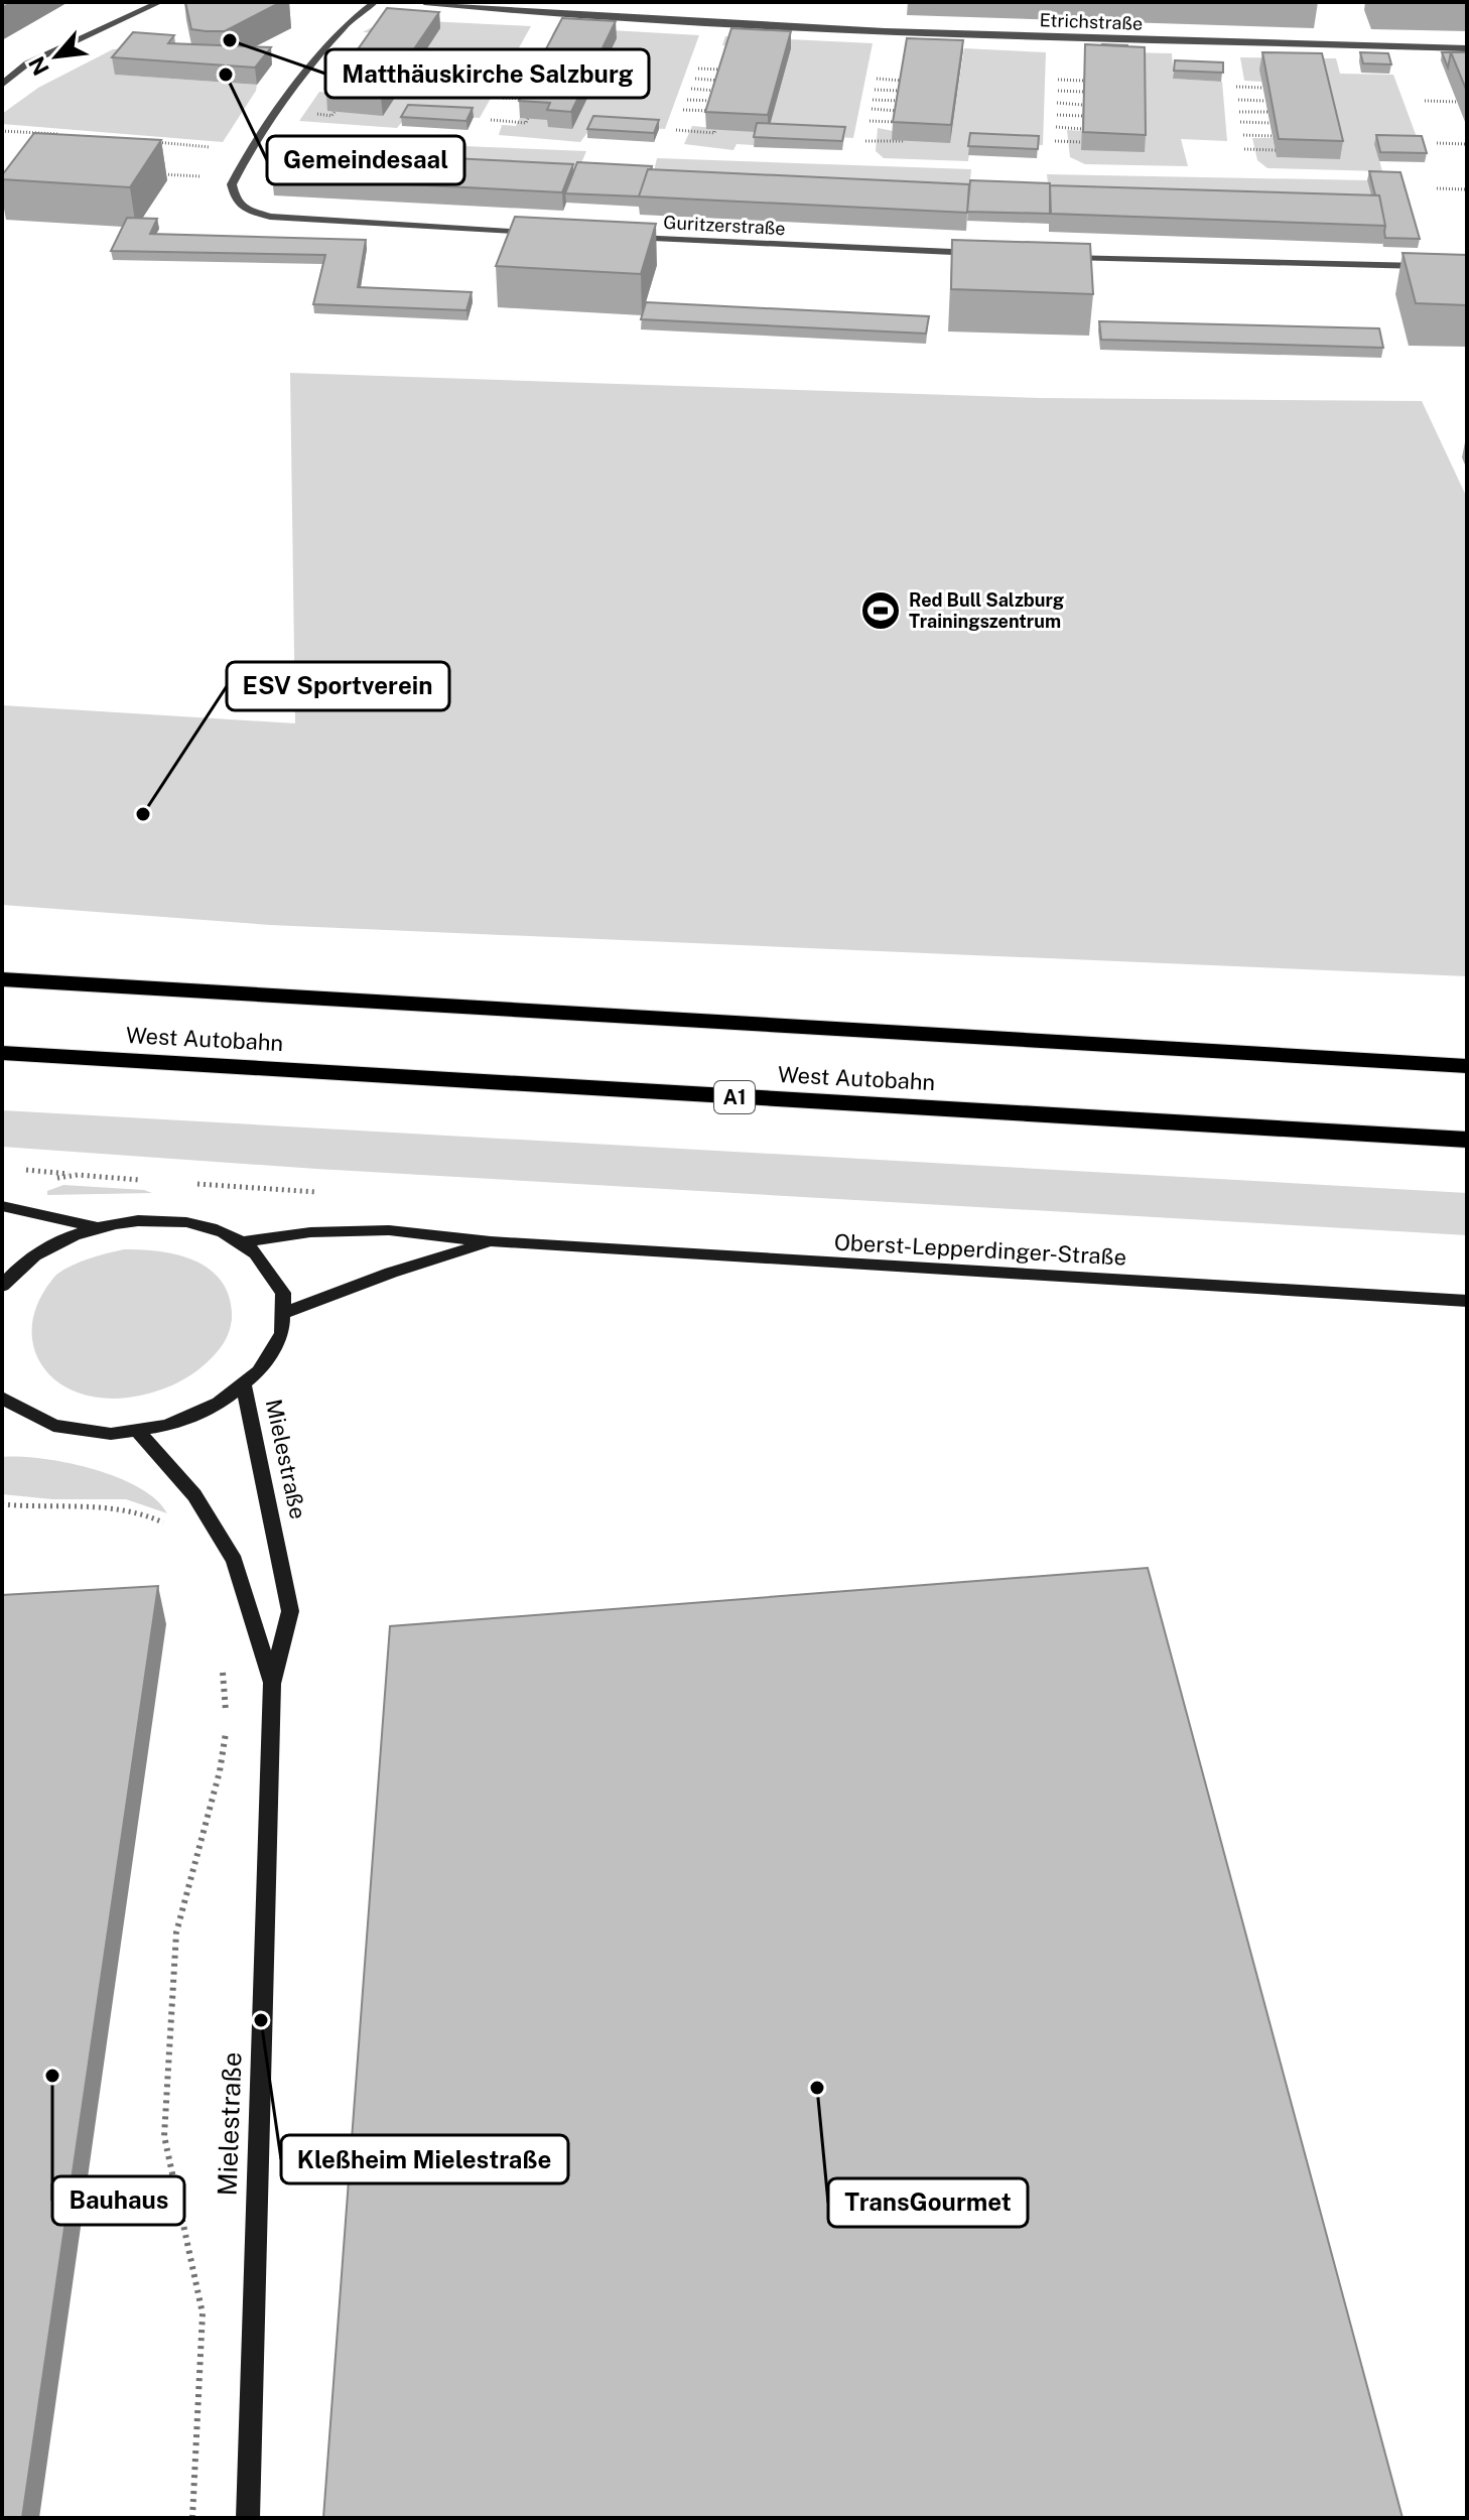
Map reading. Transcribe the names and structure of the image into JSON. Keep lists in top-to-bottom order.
{
  "streets": {
    "highway": ["West Autobahn", "A1"],
    "street": [
      "Etrichstraße",
      "Guritzerstraße",
      "Oberst-Lepperdinger-Straße",
      "Mielestraße"
    ]
  },
  "places": {
    "other": [
      "Matthäuskirche Salzburg",
      "Gemeindesaal",
      "ESV Sportverein",
      "Kleßheim Mielestraße",
      "Bauhaus",
      "TransGourmet"
    ],
    "sports": ["Red Bull Salzburg Trainingszentrum"]
  },
  "north": "bottom left"
}
